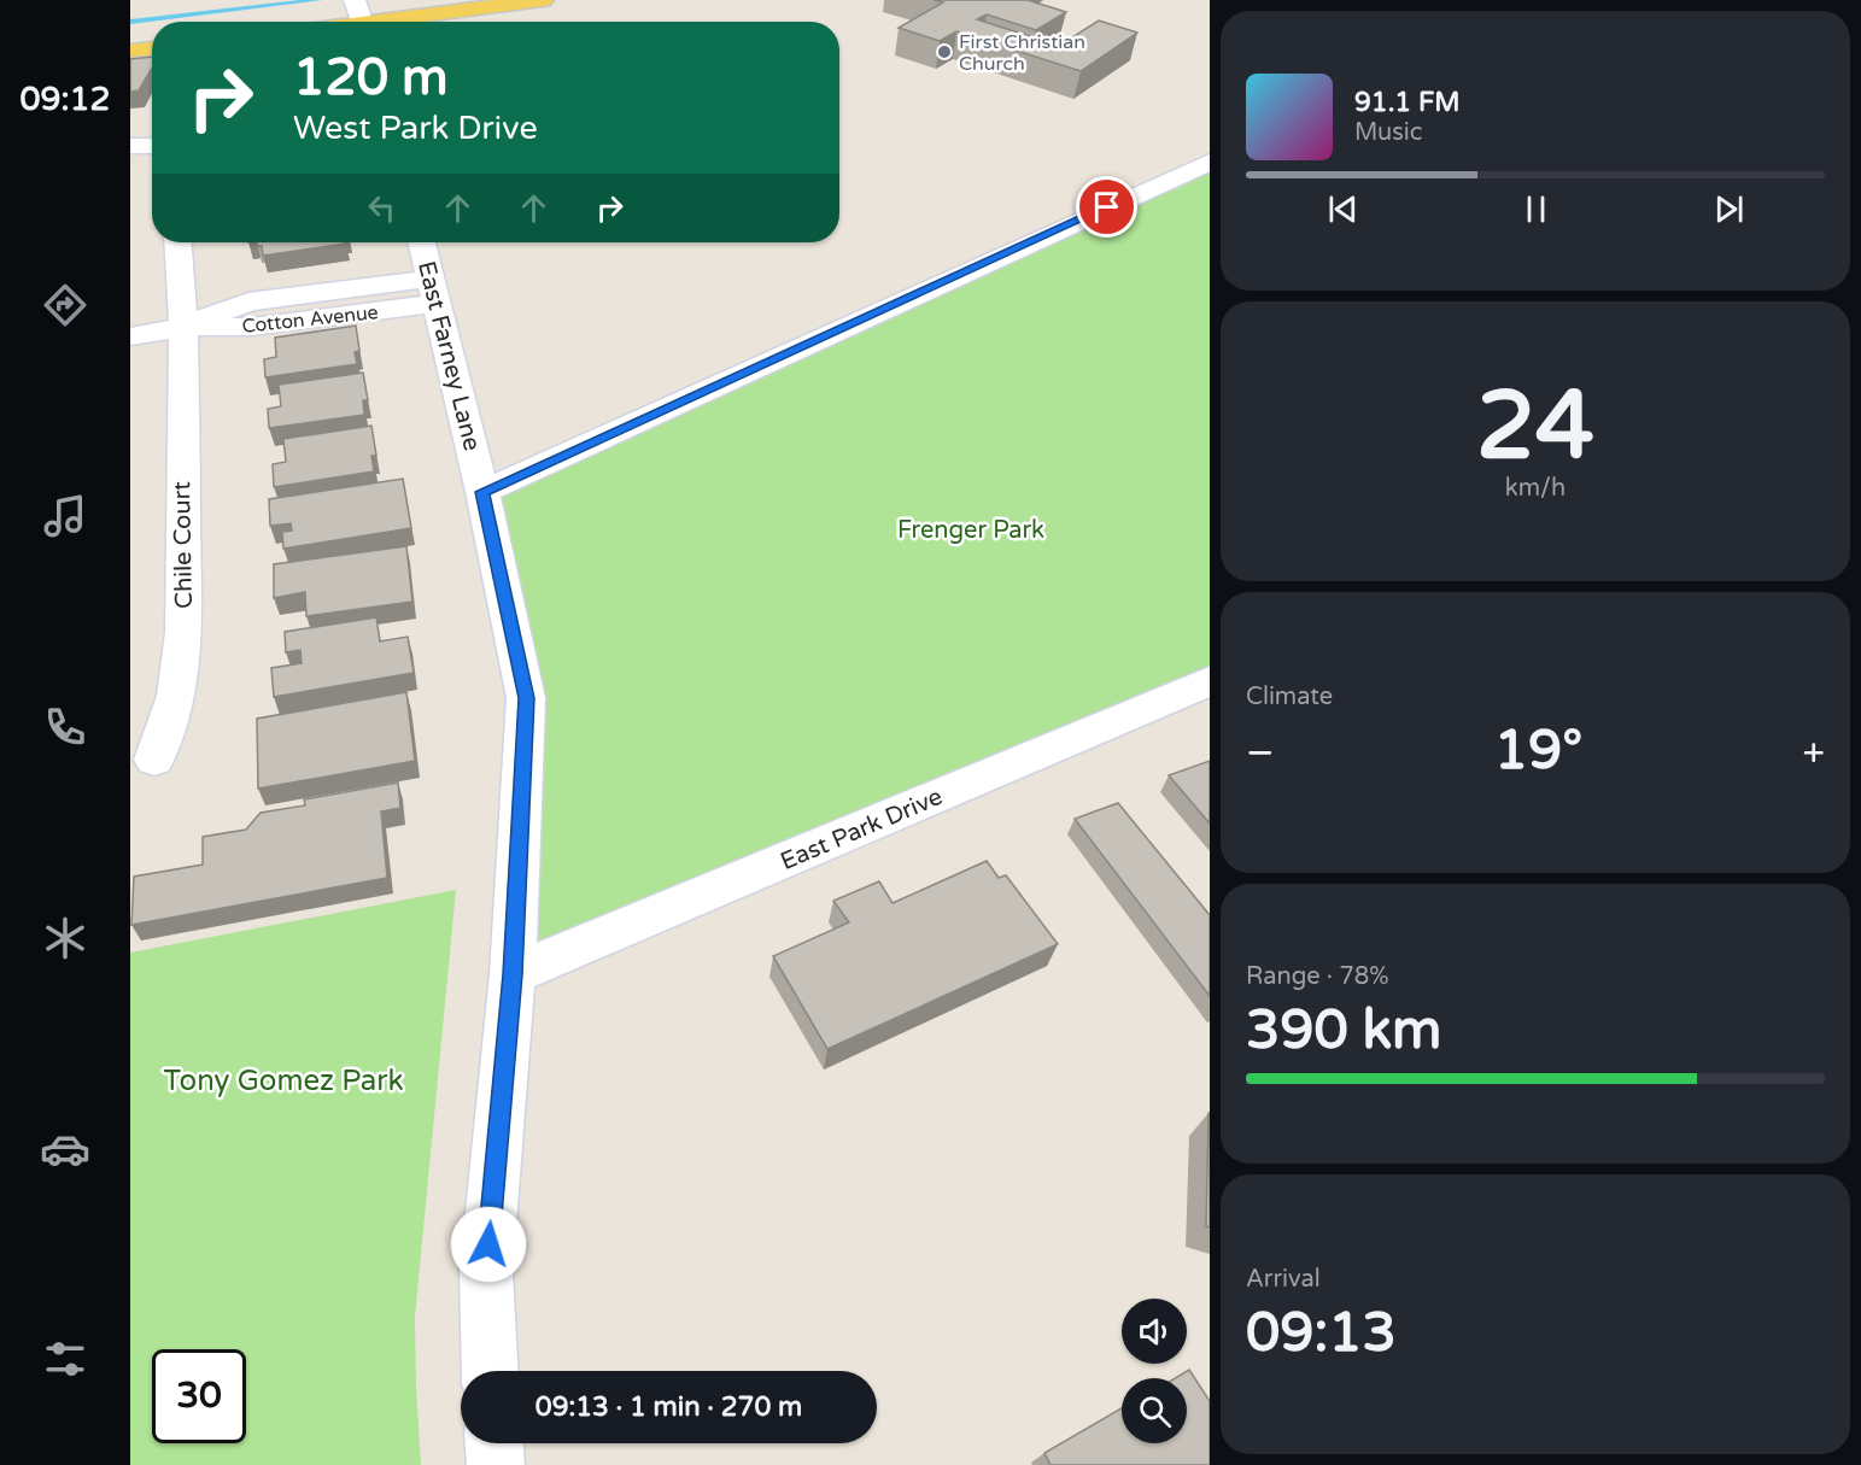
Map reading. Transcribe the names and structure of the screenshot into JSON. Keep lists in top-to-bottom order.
{
  "streets": {
    "street": [
      "Cotton Avenue",
      "East Farney Lane",
      "Chile Court",
      "East Park Drive"
    ]
  },
  "crossings": [
    ["Cotton Avenue", "East Farney Lane"],
    ["Cotton Avenue", "Chile Court"],
    ["East Farney Lane", "East Park Drive"]
  ],
  "parks": ["Frenger Park", "Tony Gomez Park"],
  "places": ["First Christian Church"],
  "page": {
    "tabs": "09:12",
    "turn": ["120 m", "West Park Drive"],
    "song": ["91.1 FM", "Music"],
    "tile": [
      ["24", "km/h"],
      "Climate",
      ["Range · 78%", "390 km"],
      ["Arrival", "09:13"]
    ],
    "heat": ["−", "19°", "+"],
    "limit": "30",
    "trip": "09:13 · 1 min · 270 m"
  }
}
